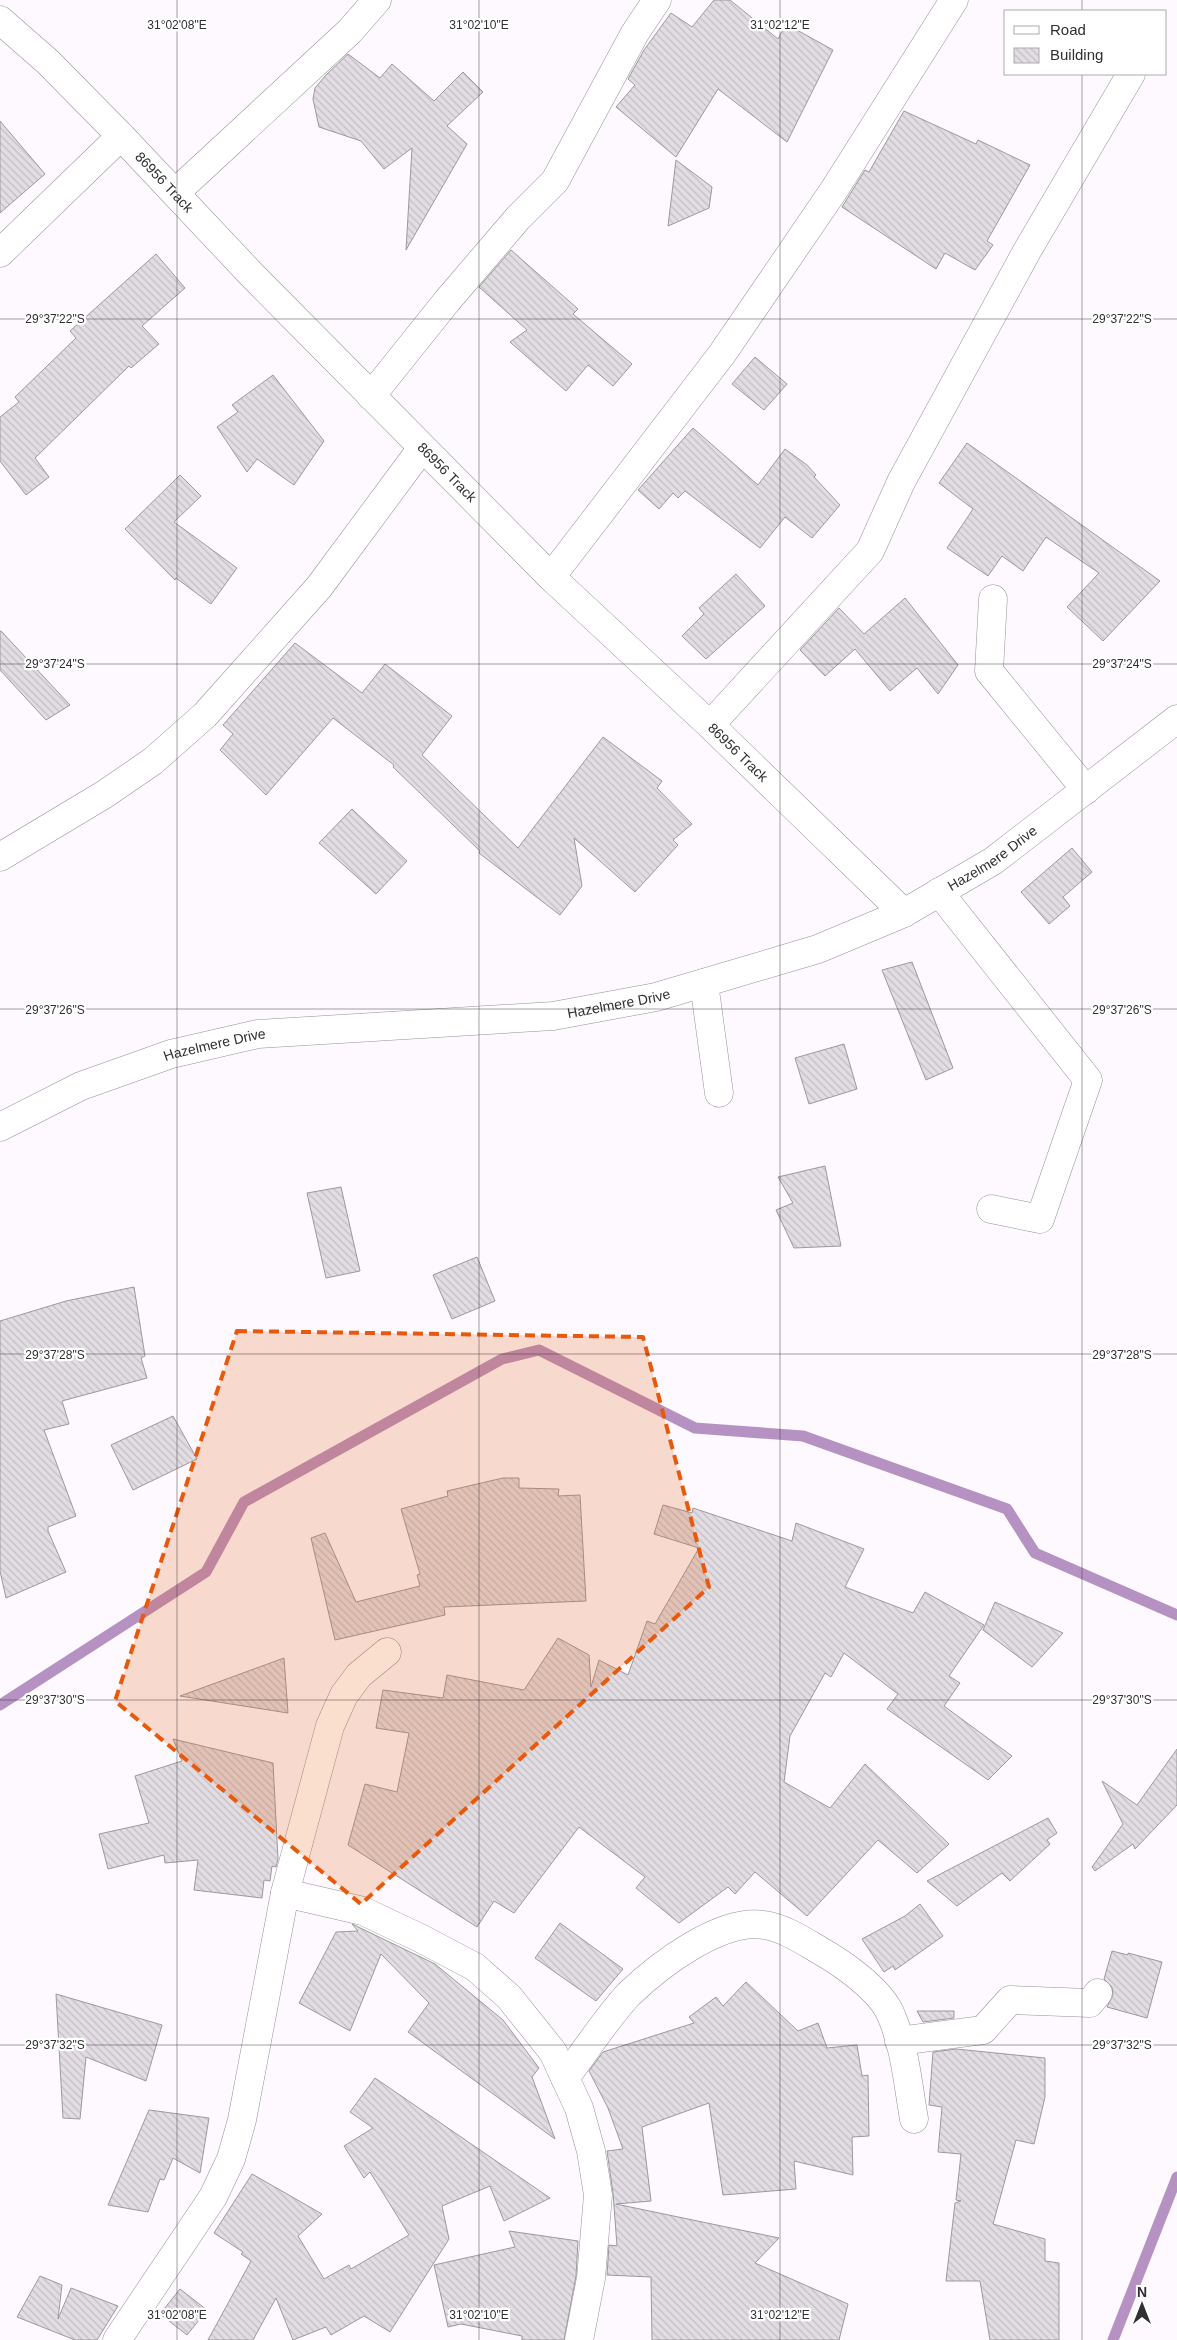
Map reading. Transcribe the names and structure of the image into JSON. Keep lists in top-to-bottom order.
{
  "streets": {
    "street": ["86956 Track", "Hazelmere Drive"]
  },
  "crossings": [
    ["86956 Track", "Hazelmere Drive"]
  ],
  "legend": ["Road", "Building"],
  "north": "top",
  "coordinates": [
    "31°02'08\"E",
    "31°02'10\"E",
    "31°02'12\"E",
    "29°37'22\"S",
    "29°37'24\"S",
    "29°37'26\"S",
    "29°37'28\"S",
    "29°37'30\"S",
    "29°37'32\"S"
  ]
}
